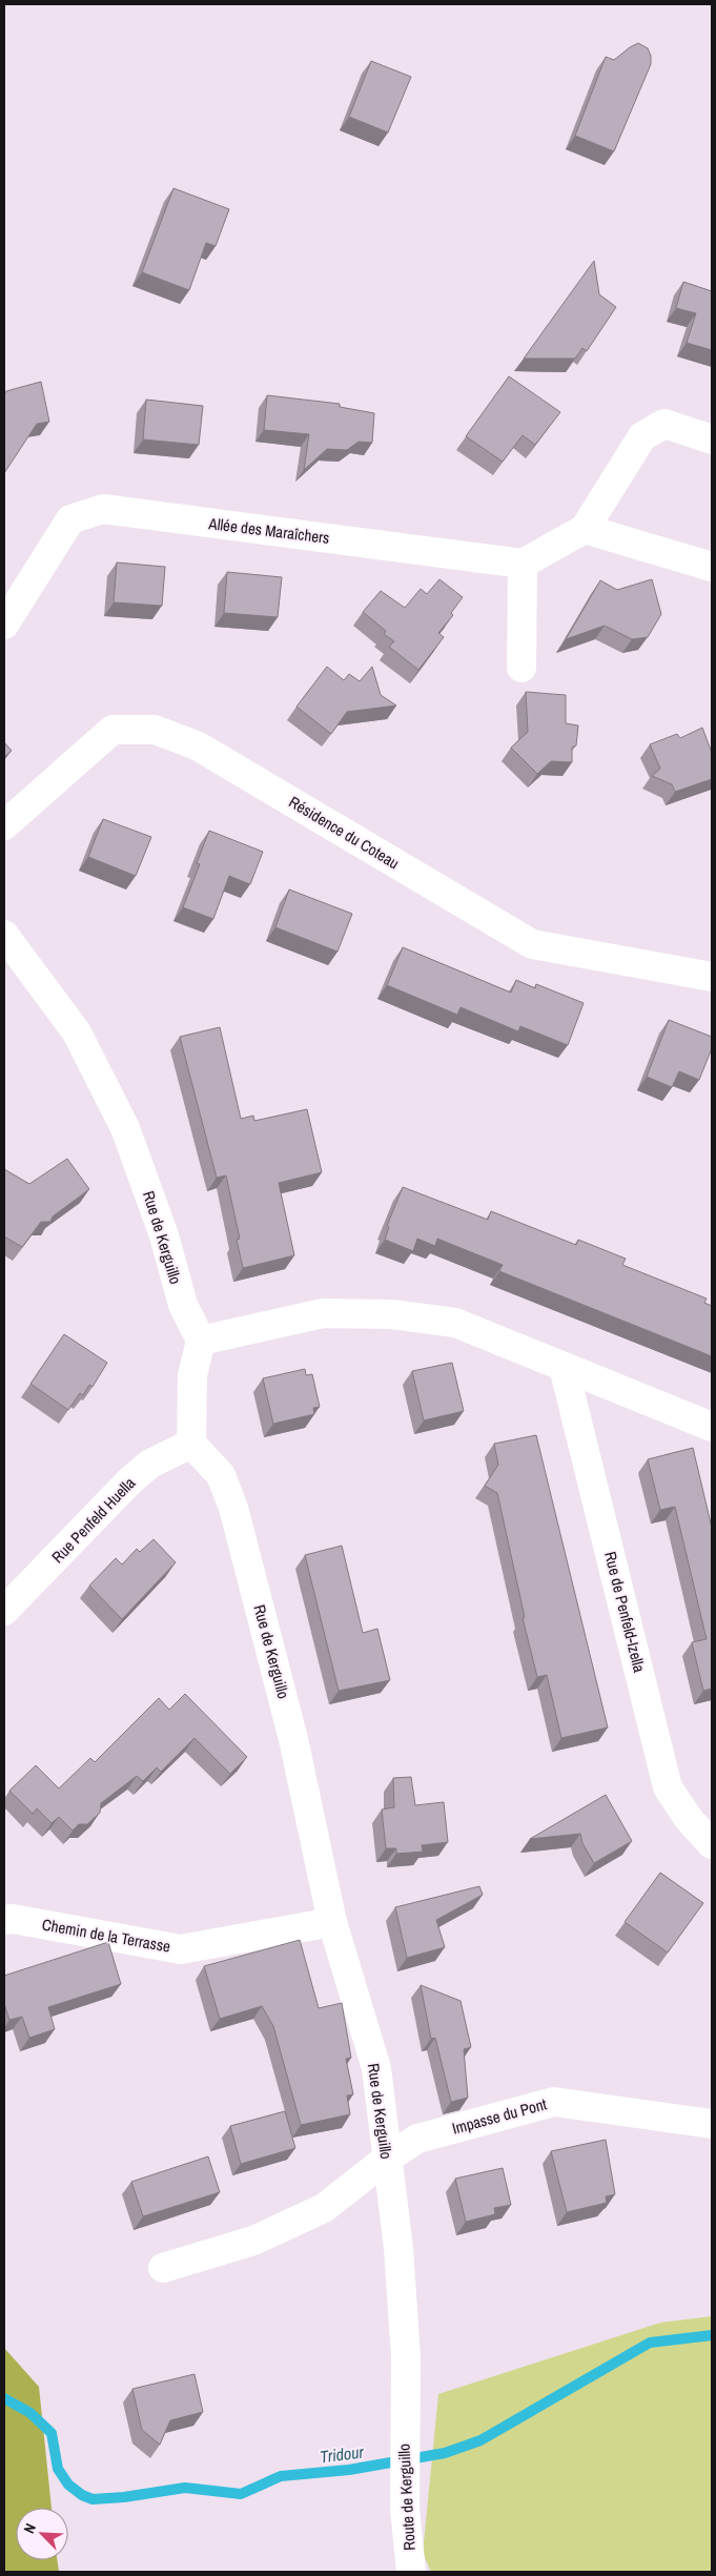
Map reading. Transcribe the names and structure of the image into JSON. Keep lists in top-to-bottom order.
{
  "streets": {
    "street": [
      "Allée des Maraîchers",
      "Résidence du Coteau",
      "Rue de Kerguillo",
      "Rue Penfeld Huella",
      "Rue de Penfeld-Izella",
      "Chemin de la Terrasse",
      "Impasse du Pont",
      "Route de Kerguillo"
    ]
  },
  "crossings": [
    ["Rue de Kerguillo", "Rue Penfeld Huella"],
    ["Rue de Kerguillo", "Chemin de la Terrasse"],
    ["Rue de Kerguillo", "Impasse du Pont"],
    ["Rue de Kerguillo", "Route de Kerguillo"]
  ],
  "water": ["Tridour"],
  "north": "top left"
}
